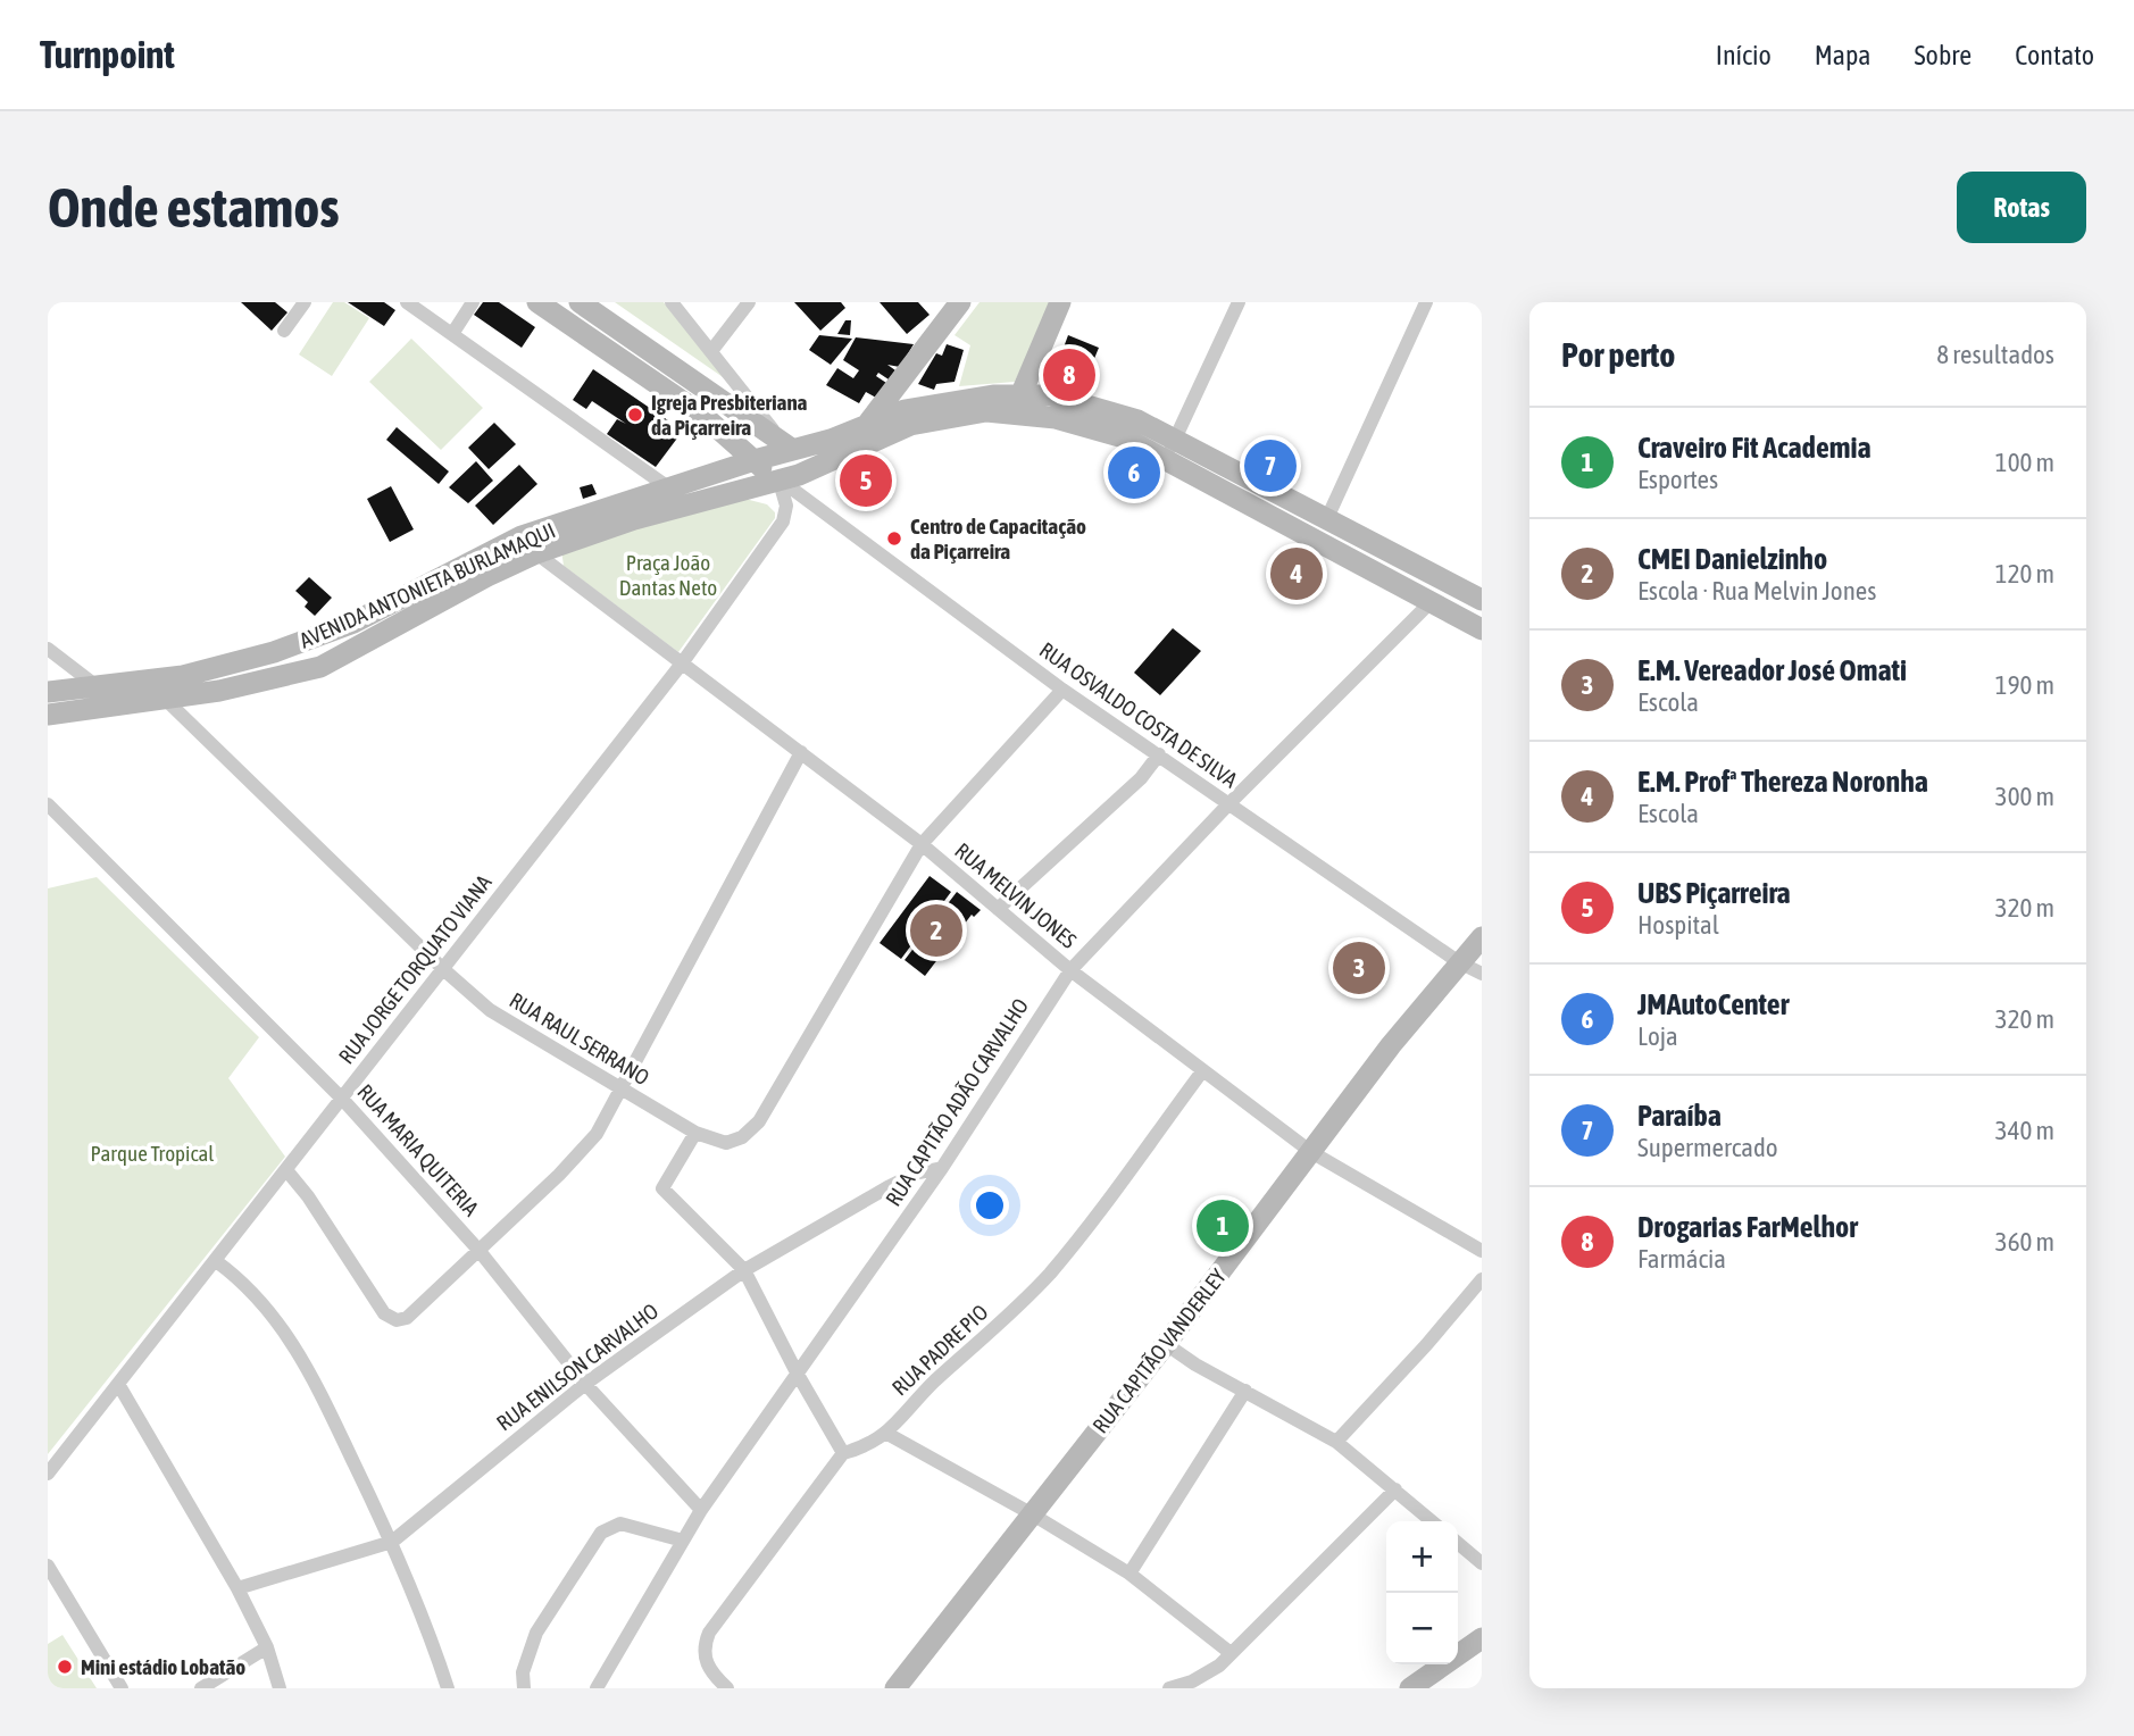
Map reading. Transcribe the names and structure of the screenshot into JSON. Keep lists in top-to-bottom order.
{
  "streets": {
    "main road": ["AVENIDA ANTONIETA BURLAMAQUI", "RUA CAPITÃO VANDERLEY"],
    "street": [
      "RUA OSVALDO COSTA DE SILVA",
      "RUA MELVIN JONES",
      "RUA JORGE TORQUATO VIANA",
      "RUA RAUL SERRANO",
      "RUA CAPITÃO ADÃO CARVALHO",
      "RUA MARIA QUITERIA",
      "RUA PADRE PIO",
      "RUA ENILSON CARVALHO"
    ]
  },
  "crossings": [
    ["AVENIDA ANTONIETA BURLAMAQUI", "RUA OSVALDO COSTA DE SILVA"],
    ["AVENIDA ANTONIETA BURLAMAQUI", "RUA MELVIN JONES"],
    ["AVENIDA ANTONIETA BURLAMAQUI", "RUA JORGE TORQUATO VIANA"],
    ["AVENIDA ANTONIETA BURLAMAQUI", "RUA RAUL SERRANO"],
    ["RUA OSVALDO COSTA DE SILVA", "RUA JORGE TORQUATO VIANA"],
    ["RUA OSVALDO COSTA DE SILVA", "RUA CAPITÃO ADÃO CARVALHO"],
    ["RUA OSVALDO COSTA DE SILVA", "RUA CAPITÃO VANDERLEY"],
    ["RUA MELVIN JONES", "RUA JORGE TORQUATO VIANA"],
    ["RUA MELVIN JONES", "RUA RAUL SERRANO"],
    ["RUA MELVIN JONES", "RUA CAPITÃO ADÃO CARVALHO"],
    ["RUA MELVIN JONES", "RUA PADRE PIO"],
    ["RUA MELVIN JONES", "RUA CAPITÃO VANDERLEY"],
    ["RUA JORGE TORQUATO VIANA", "RUA RAUL SERRANO"],
    ["RUA JORGE TORQUATO VIANA", "RUA MARIA QUITERIA"],
    ["RUA CAPITÃO ADÃO CARVALHO", "RUA MARIA QUITERIA"],
    ["RUA CAPITÃO ADÃO CARVALHO", "RUA ENILSON CARVALHO"],
    ["RUA MARIA QUITERIA", "RUA ENILSON CARVALHO"]
  ],
  "parks": ["Praça João Dantas Neto", "Parque Tropical"],
  "places": ["Igreja Presbiteriana da Piçarreira", "Centro de Capacitação da Piçarreira", "Mini estádio Lobatão"],
  "page": {
    "header": "Turnpoint",
    "nav": [
      "Início",
      "Mapa",
      "Sobre",
      "Contato"
    ],
    "buttons": "Rotas",
    "title": "Onde estamos",
    "heading": ["Por perto", "8 resultados"],
    "pins": [
      "8",
      "7",
      "6",
      "5",
      "4",
      "2",
      "3",
      "1"
    ],
    "list": [
      {
        "mark": "1",
        "name": "Craveiro Fit Academia",
        "note": "Esportes",
        "value": "100 m"
      },
      {
        "mark": "2",
        "name": "CMEI Danielzinho",
        "note": "Escola · Rua Melvin Jones",
        "value": "120 m"
      },
      {
        "mark": "3",
        "name": "E.M. Vereador José Omati",
        "note": "Escola",
        "value": "190 m"
      },
      {
        "mark": "4",
        "name": "E.M. Profª Thereza Noronha",
        "note": "Escola",
        "value": "300 m"
      },
      {
        "mark": "5",
        "name": "UBS Piçarreira",
        "note": "Hospital",
        "value": "320 m"
      },
      {
        "mark": "6",
        "name": "JMAutoCenter",
        "note": "Loja",
        "value": "320 m"
      },
      {
        "mark": "7",
        "name": "Paraíba",
        "note": "Supermercado",
        "value": "340 m"
      },
      {
        "mark": "8",
        "name": "Drogarias FarMelhor",
        "note": "Farmácia",
        "value": "360 m"
      }
    ],
    "map_buttons": ["+", "−"]
  }
}
